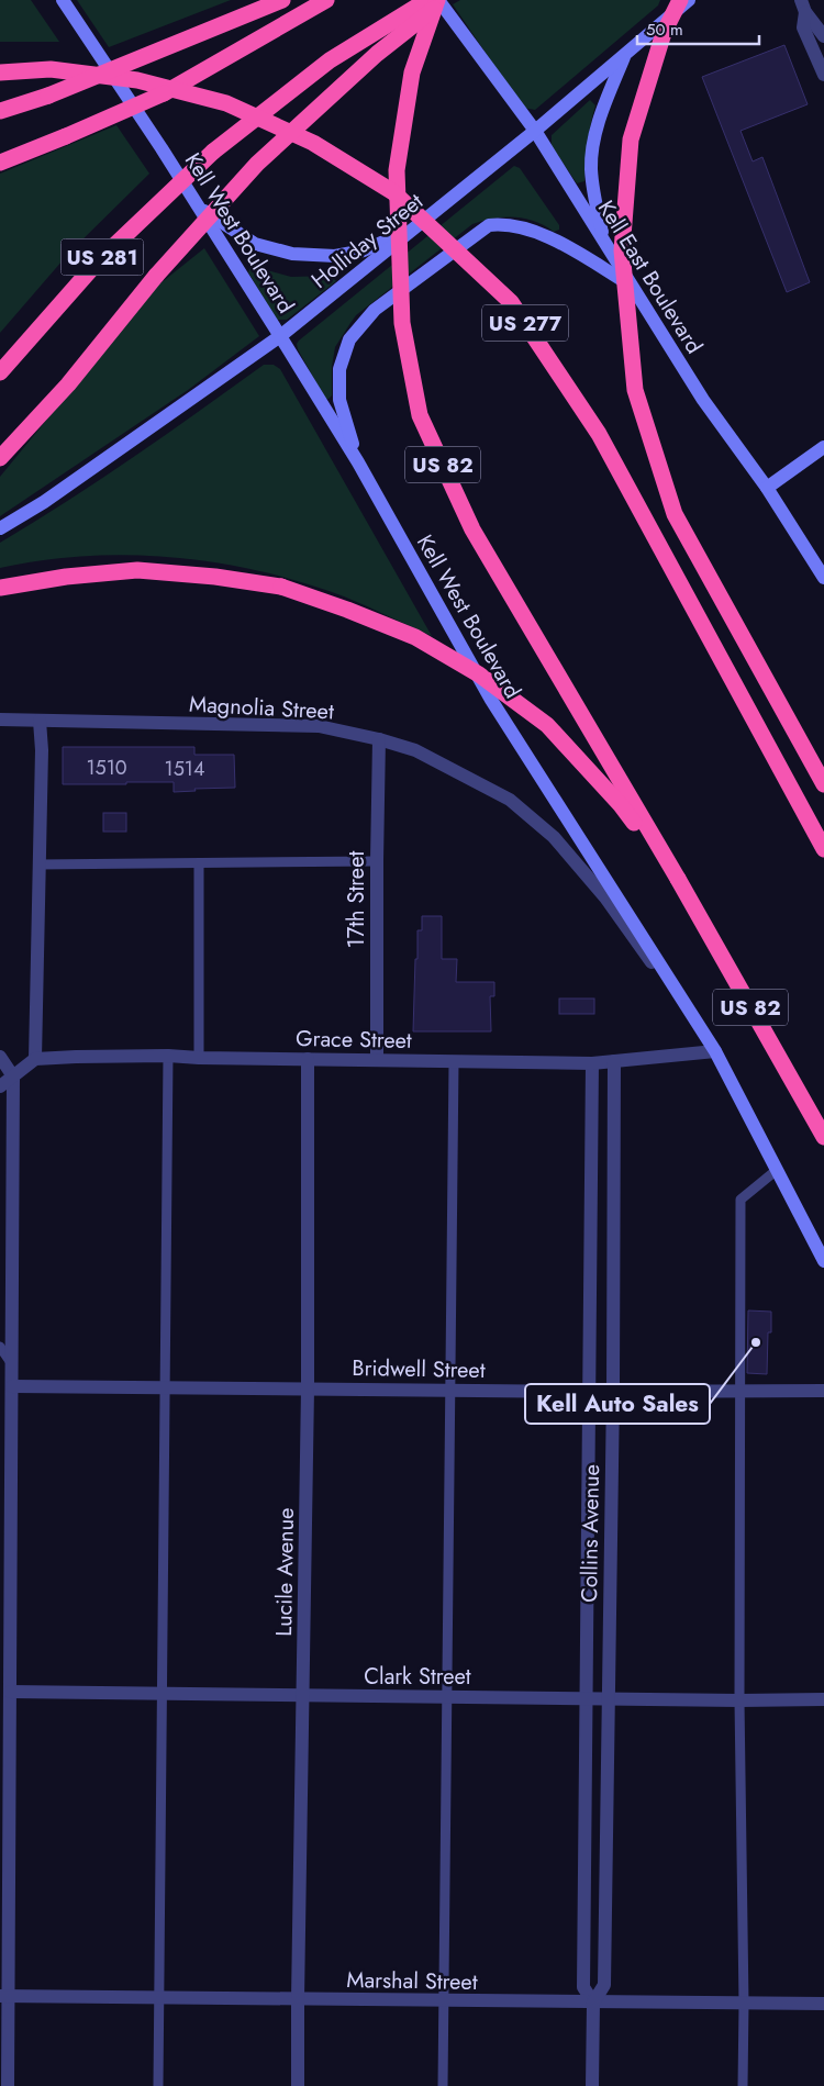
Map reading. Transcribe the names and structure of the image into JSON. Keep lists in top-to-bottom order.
{
  "streets": {
    "highway": ["US 281", "US 277", "US 82"],
    "main road": ["Kell West Boulevard", "Holliday Street", "Kell East Boulevard"],
    "street": [
      "Magnolia Street",
      "17th Street",
      "Grace Street",
      "Bridwell Street",
      "Collins Avenue",
      "Lucile Avenue",
      "Clark Street",
      "Marshal Street"
    ]
  },
  "crossings": [
    ["Kell West Boulevard", "Holliday Street"],
    ["Kell West Boulevard", "Magnolia Street"],
    ["Kell West Boulevard", "Grace Street"],
    ["Holliday Street", "Kell East Boulevard"],
    ["Kell East Boulevard", "US 82"],
    ["Magnolia Street", "17th Street"],
    ["Magnolia Street", "Grace Street"],
    ["17th Street", "Grace Street"],
    ["Grace Street", "Collins Avenue"],
    ["Grace Street", "Lucile Avenue"],
    ["Bridwell Street", "Collins Avenue"],
    ["Bridwell Street", "Lucile Avenue"],
    ["Collins Avenue", "Clark Street"],
    ["Collins Avenue", "Marshal Street"],
    ["Lucile Avenue", "Clark Street"],
    ["Lucile Avenue", "Marshal Street"]
  ],
  "places": ["Kell Auto Sales"],
  "house_numbers": ["1510", "1514"],
  "scale_bar": "50 m"
}
